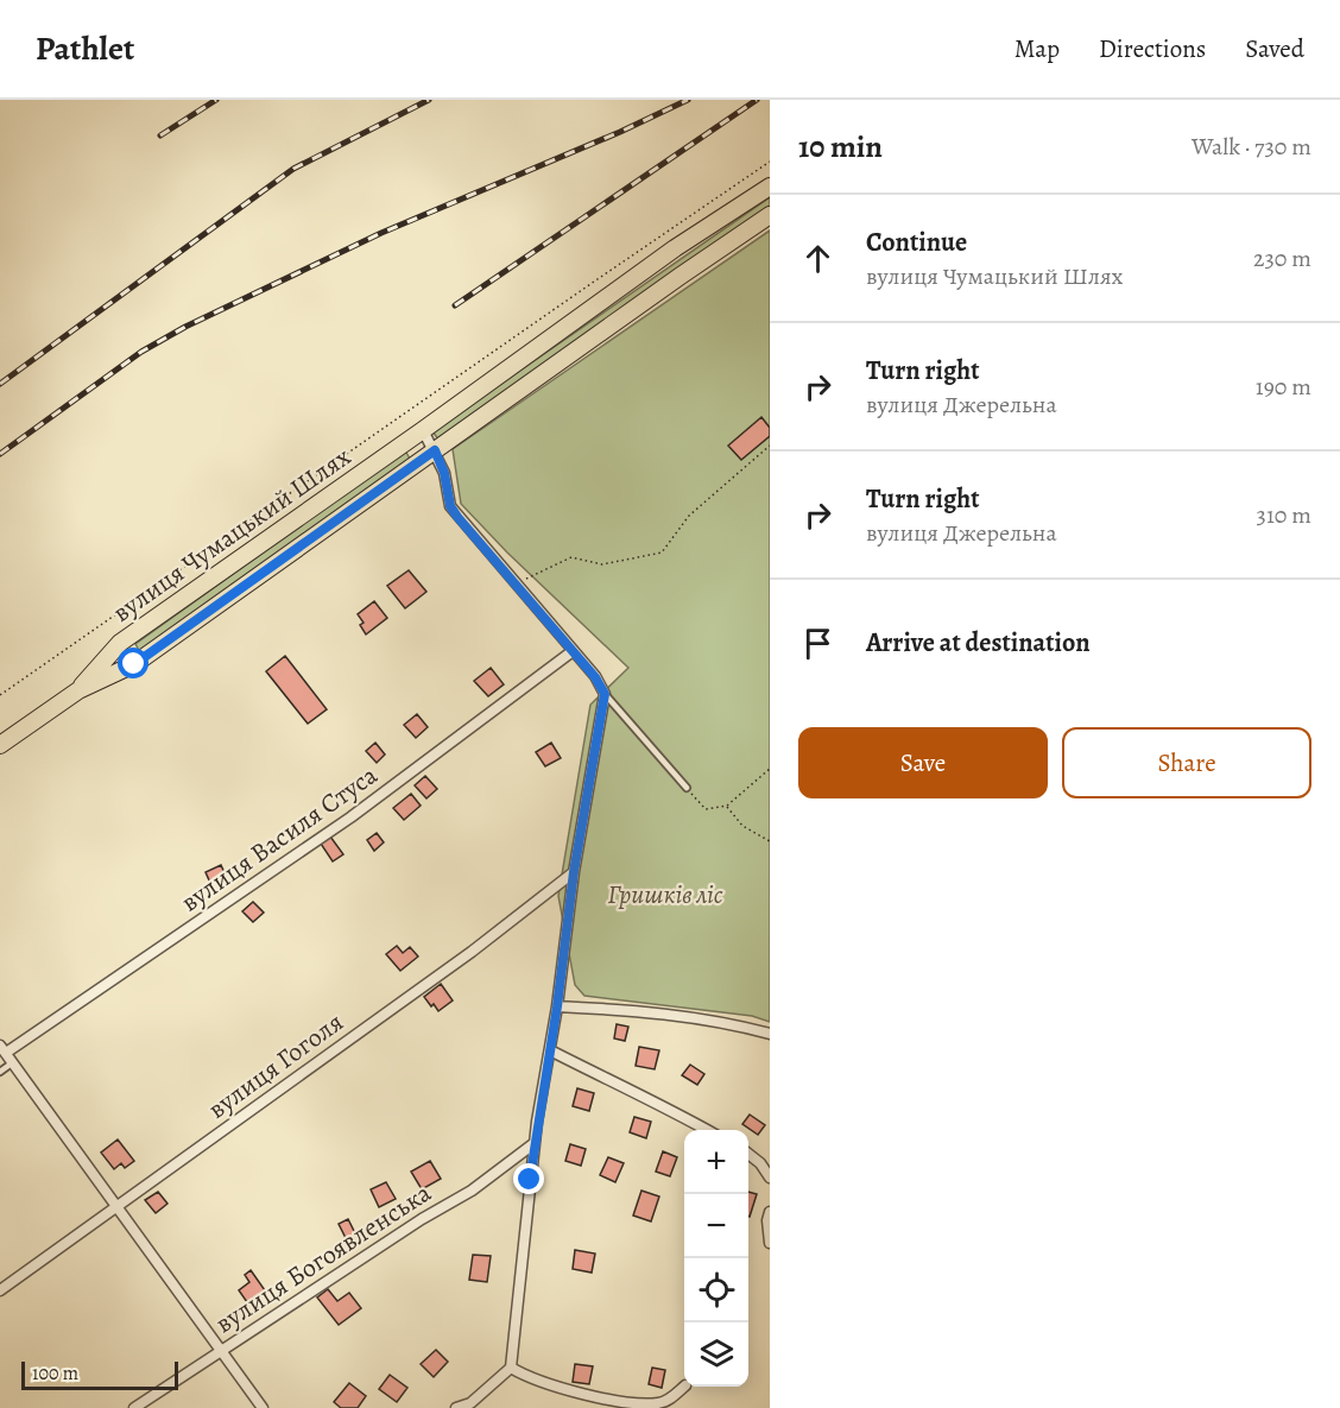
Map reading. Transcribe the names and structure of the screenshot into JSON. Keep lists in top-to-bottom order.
{
  "streets": {
    "main road": ["вулиця Чумацький Шлях"],
    "street": ["вулиця Василя Стуса", "вулиця Гоголя", "вулиця Богоявленська"]
  },
  "parks": ["Гришків ліс"],
  "scale_bar": "100 m",
  "page": {
    "header": "Pathlet",
    "nav": ["Map", "Directions", "Saved"],
    "heading": ["10 min", "Walk · 730 m"],
    "list": [
      ["Continue", "вулиця Чумацький Шлях", "230 m"],
      ["Turn right", "вулиця Джерельна", "190 m"],
      ["Turn right", "вулиця Джерельна", "310 m"],
      "Arrive at destination"
    ],
    "buttons": ["Save", "Share"],
    "map_buttons": ["+", "−"],
    "scale": "100 m"
  }
}
